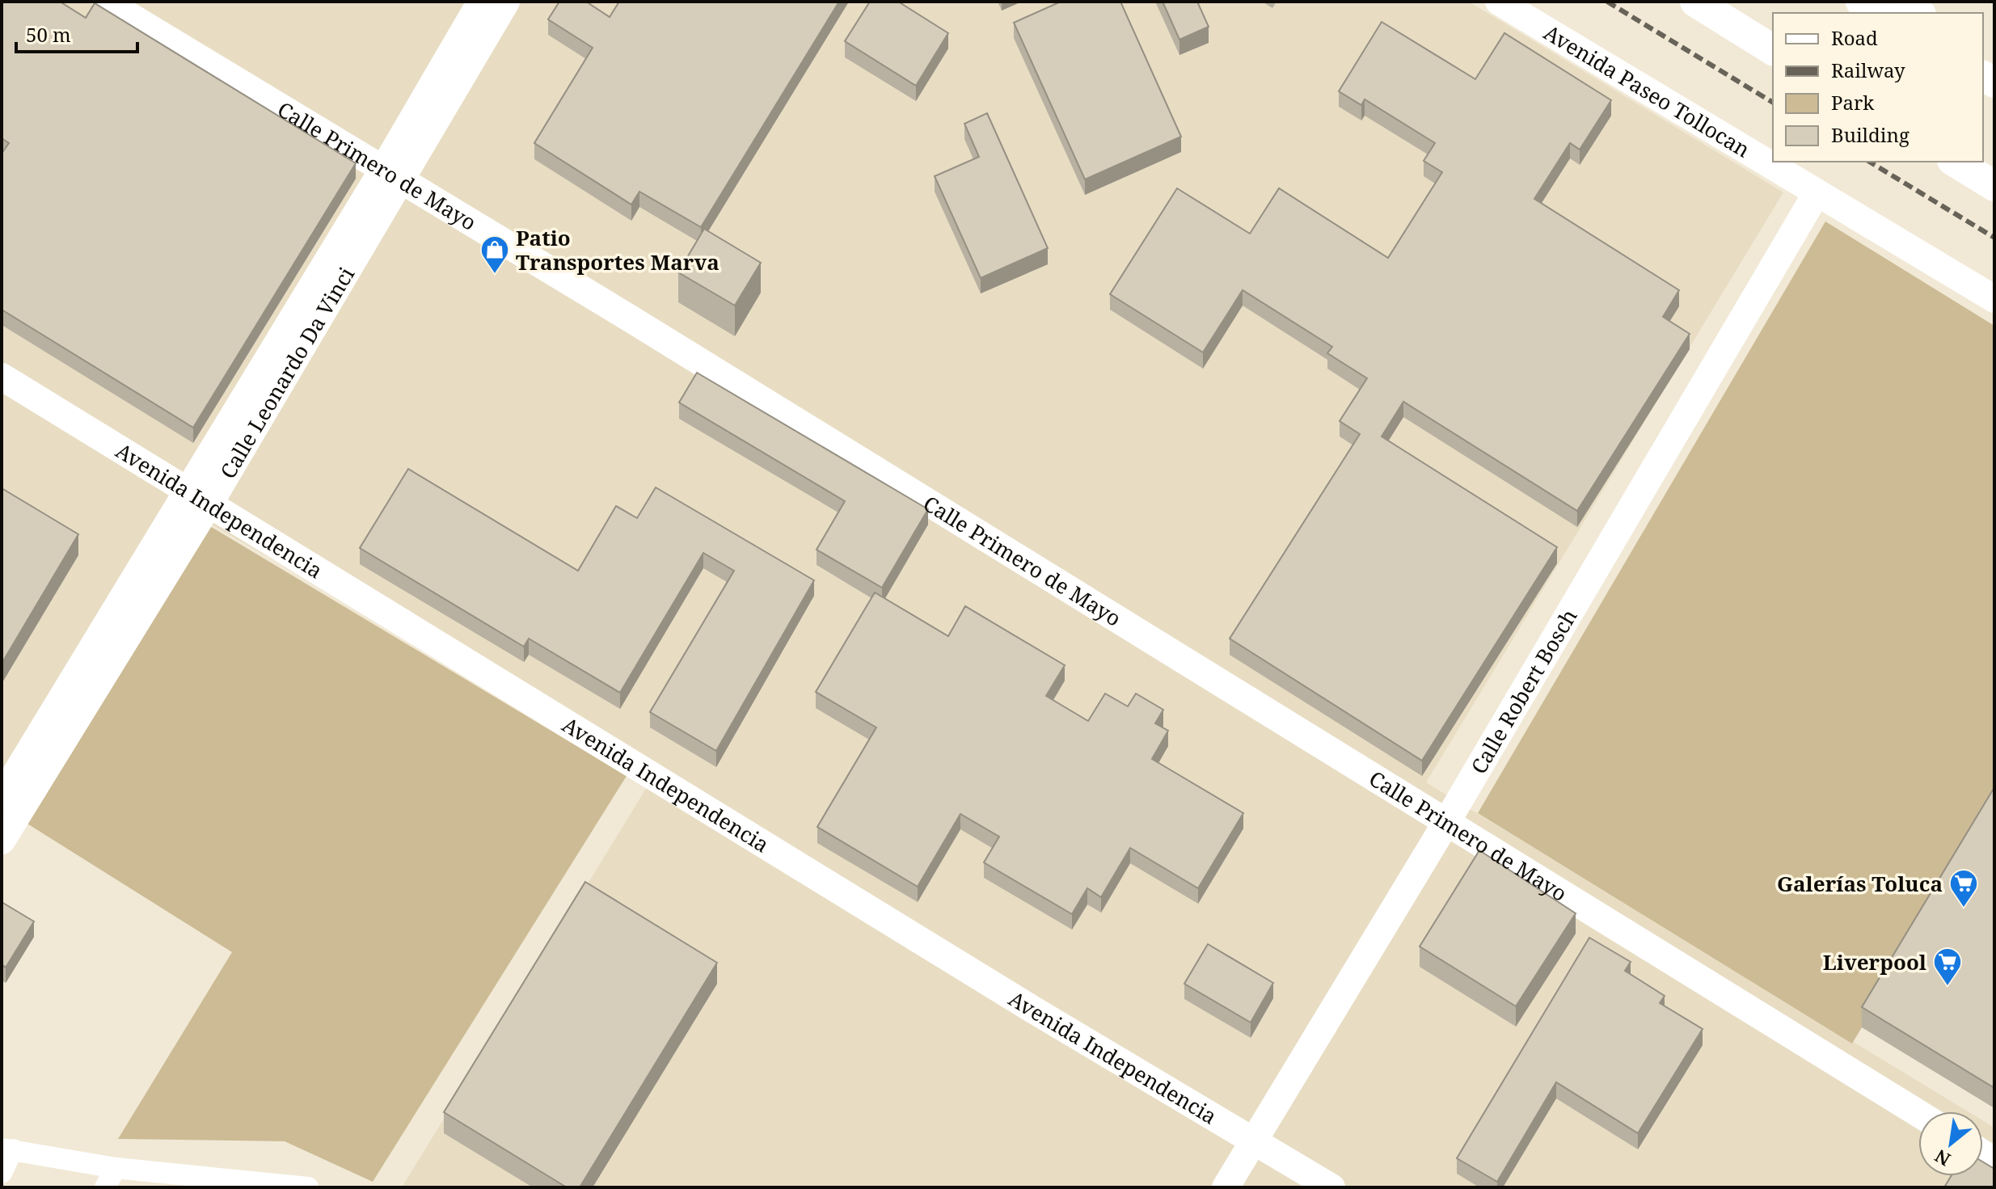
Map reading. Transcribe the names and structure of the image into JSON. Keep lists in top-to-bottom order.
{
  "streets": {
    "main road": [
      "Avenida Paseo Tollocan",
      "Calle Primero de Mayo",
      "Calle Leonardo Da Vinci",
      "Avenida Independencia",
      "Calle Robert Bosch"
    ]
  },
  "crossings": [
    ["Avenida Paseo Tollocan", "Calle Robert Bosch"],
    ["Calle Primero de Mayo", "Calle Leonardo Da Vinci"],
    ["Calle Primero de Mayo", "Calle Robert Bosch"],
    ["Calle Leonardo Da Vinci", "Avenida Independencia"],
    ["Avenida Independencia", "Calle Robert Bosch"]
  ],
  "places": {
    "shop": ["Patio Transportes Marva"],
    "supermarket": ["Galerías Toluca", "Liverpool"]
  },
  "legend": [
    "Road",
    "Railway",
    "Park",
    "Building"
  ],
  "scale_bar": "50 m",
  "north": "bottom left"
}
